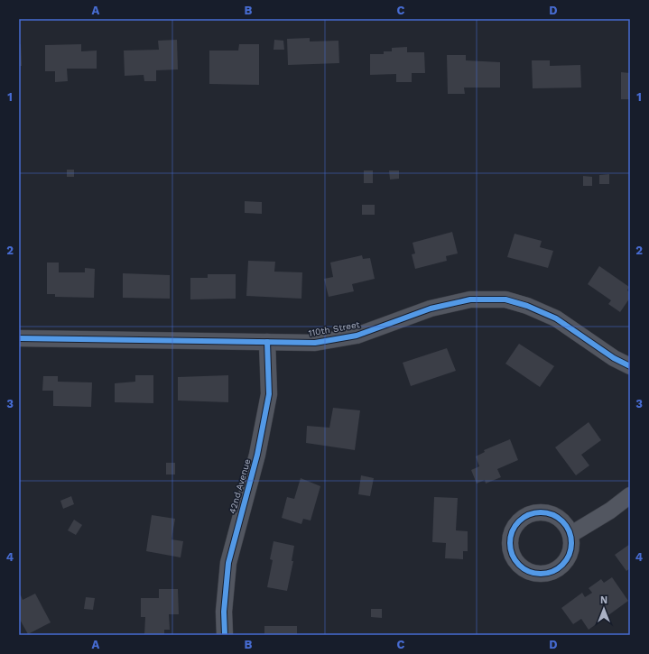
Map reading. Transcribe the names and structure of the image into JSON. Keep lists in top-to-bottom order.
{
  "streets": {
    "street": ["110th Street", "42nd Avenue"]
  },
  "crossings": [
    ["110th Street", "42nd Avenue"]
  ],
  "north": "top",
  "grid": {
    "columns": [
      "A",
      "B",
      "C",
      "D"
    ],
    "rows": [
      "1",
      "2",
      "3",
      "4"
    ]
  }
}
